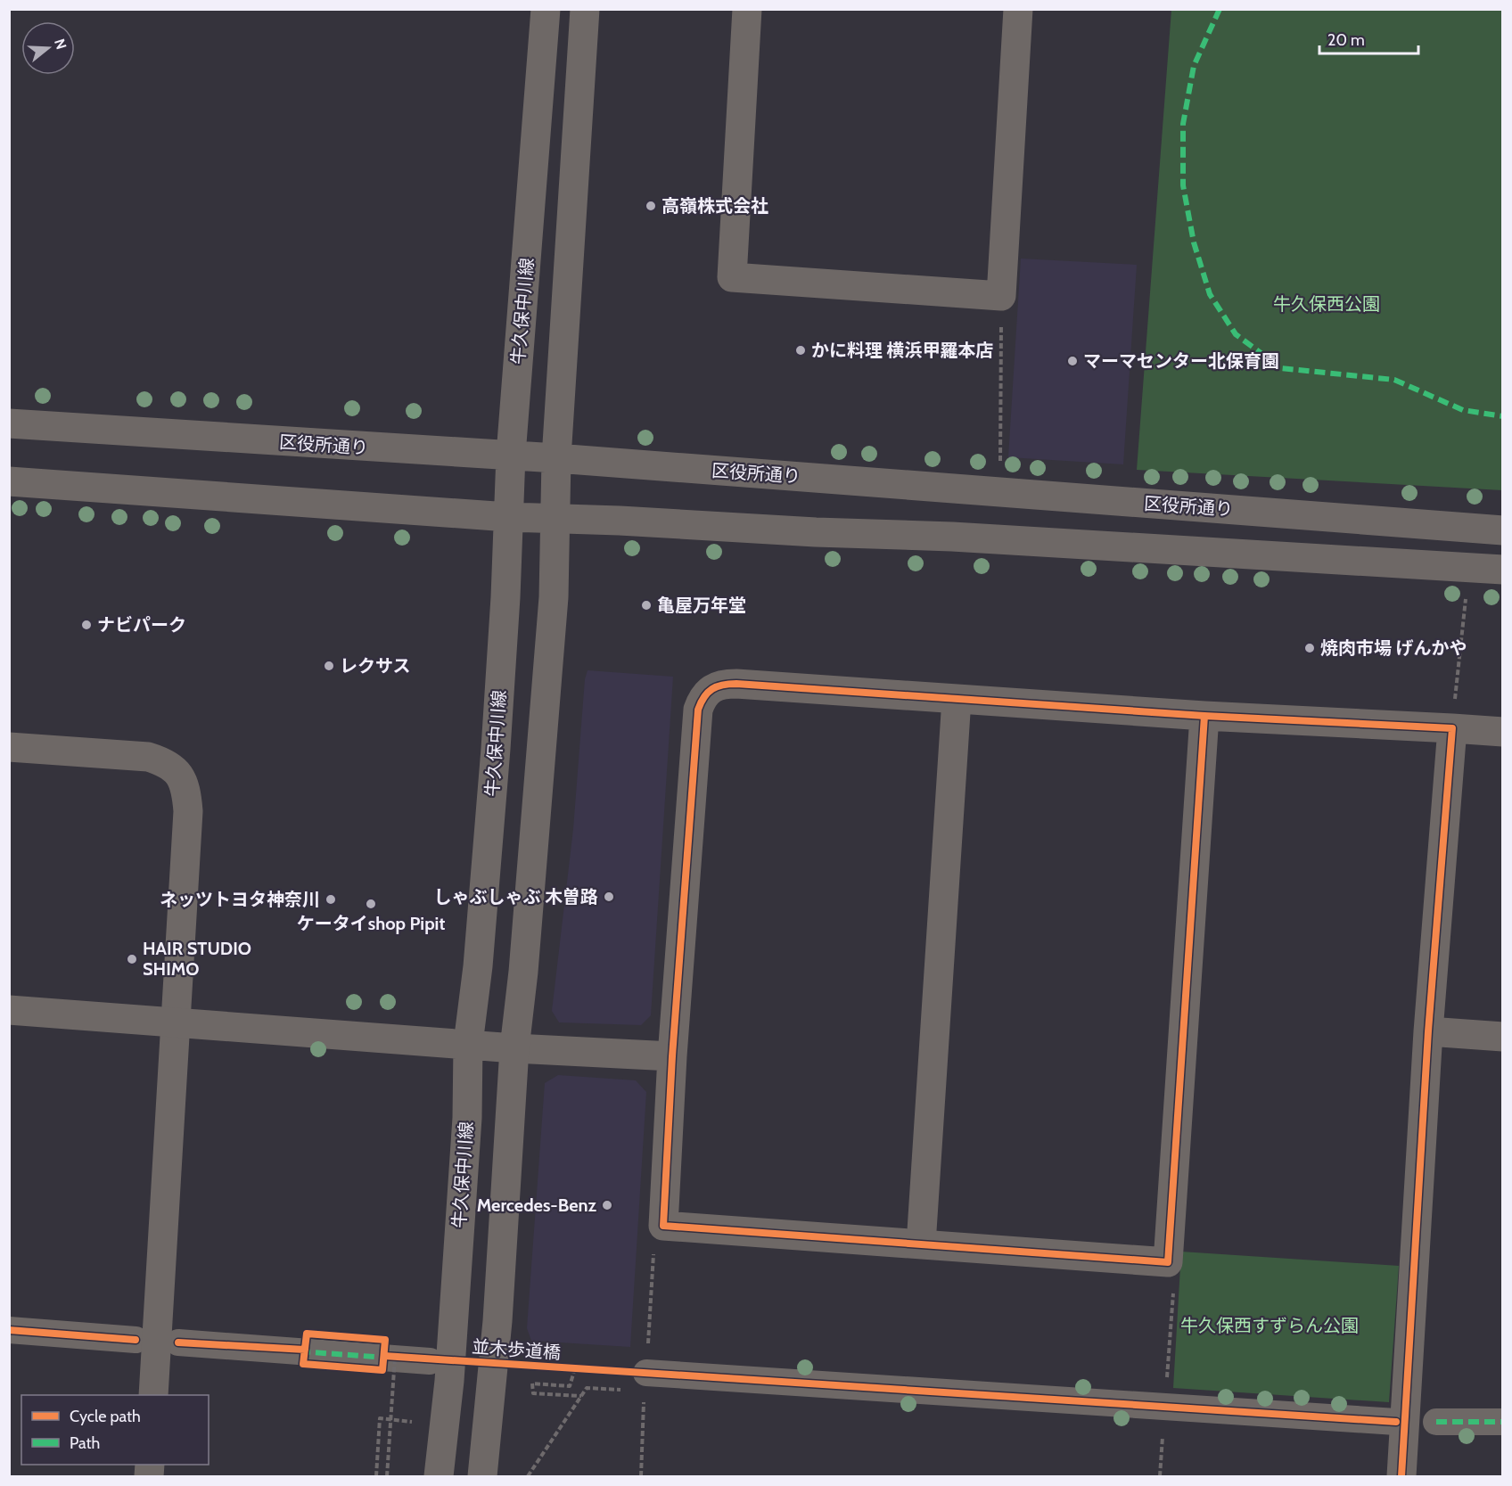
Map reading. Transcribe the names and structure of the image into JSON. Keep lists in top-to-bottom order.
{
  "streets": {
    "street": ["牛久保中川線", "区役所通り"],
    "cycle path": ["並木歩道橋"]
  },
  "crossings": [
    ["牛久保中川線", "区役所通り"]
  ],
  "parks": ["牛久保西公園", "牛久保西すずらん公園"],
  "places": [
    "高嶺株式会社",
    "かに料理 横浜甲羅本店",
    "マーマセンター北保育園",
    "亀屋万年堂",
    "ナビパーク",
    "焼肉市場 げんかや",
    "レクサス",
    "しゃぶしゃぶ 木曽路",
    "ネッツトヨタ神奈川",
    "ケータイshop Pipit",
    "HAIR STUDIO SHIMO",
    "Mercedes-Benz"
  ],
  "legend": ["Cycle path", "Path"],
  "scale_bar": "20 m",
  "north": "right"
}
